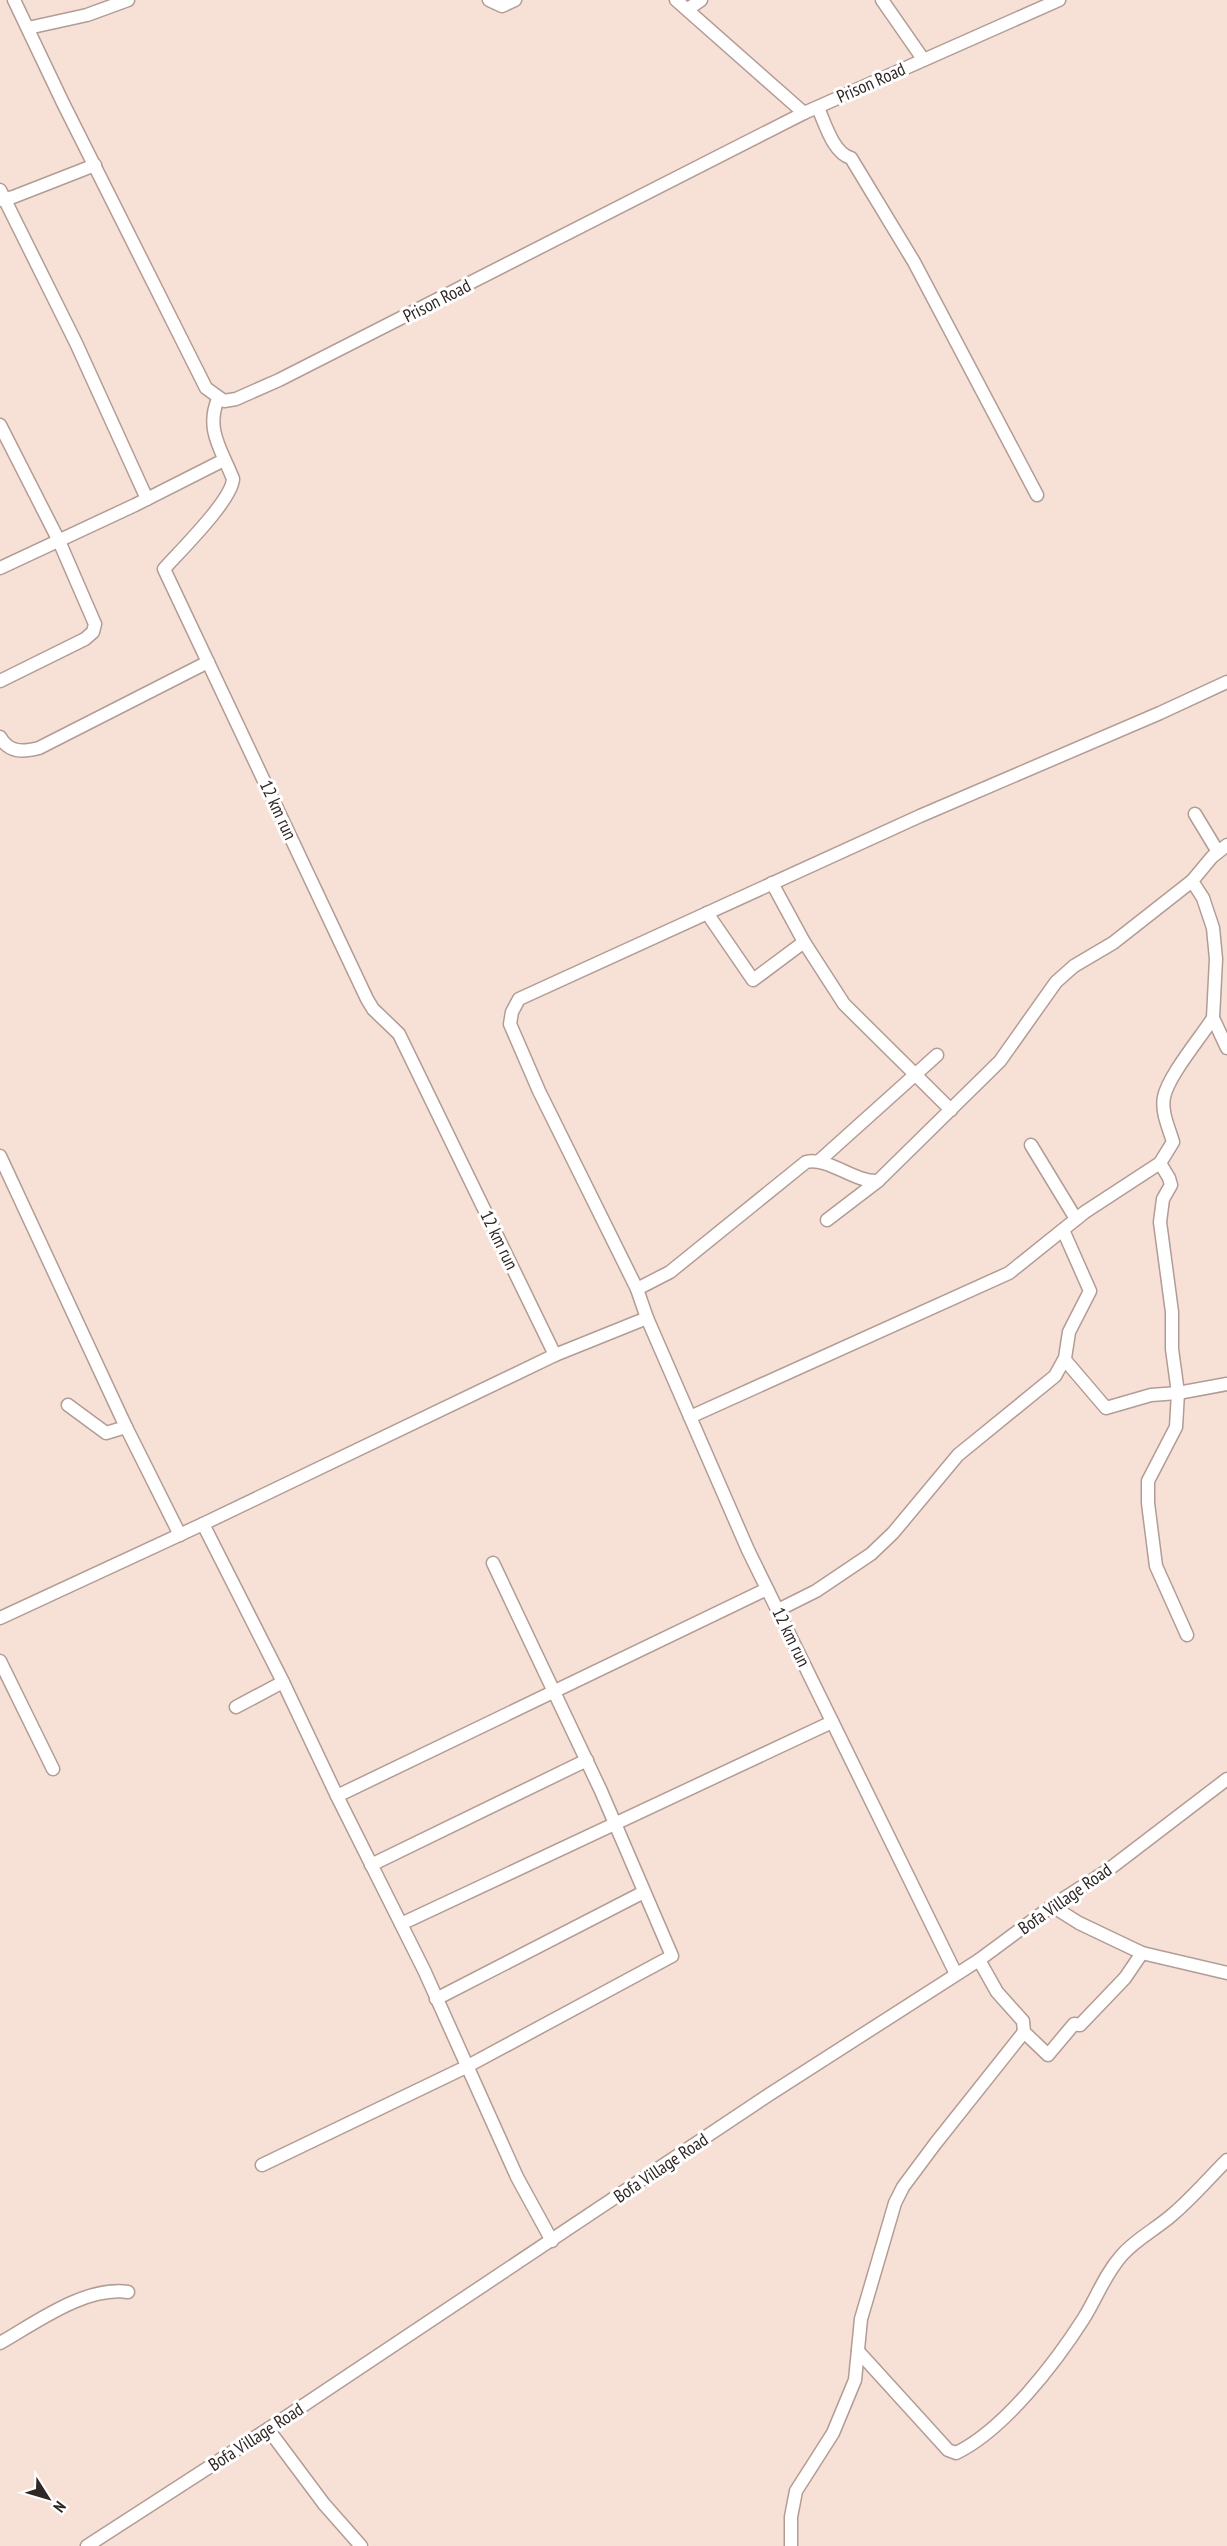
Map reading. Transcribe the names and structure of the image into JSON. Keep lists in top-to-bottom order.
{
  "streets": {
    "street": ["Prison Road", "12 km run", "Bofa Village Road"]
  },
  "crossings": [
    ["Prison Road", "12 km run"],
    ["12 km run", "Bofa Village Road"]
  ],
  "north": "bottom right"
}
